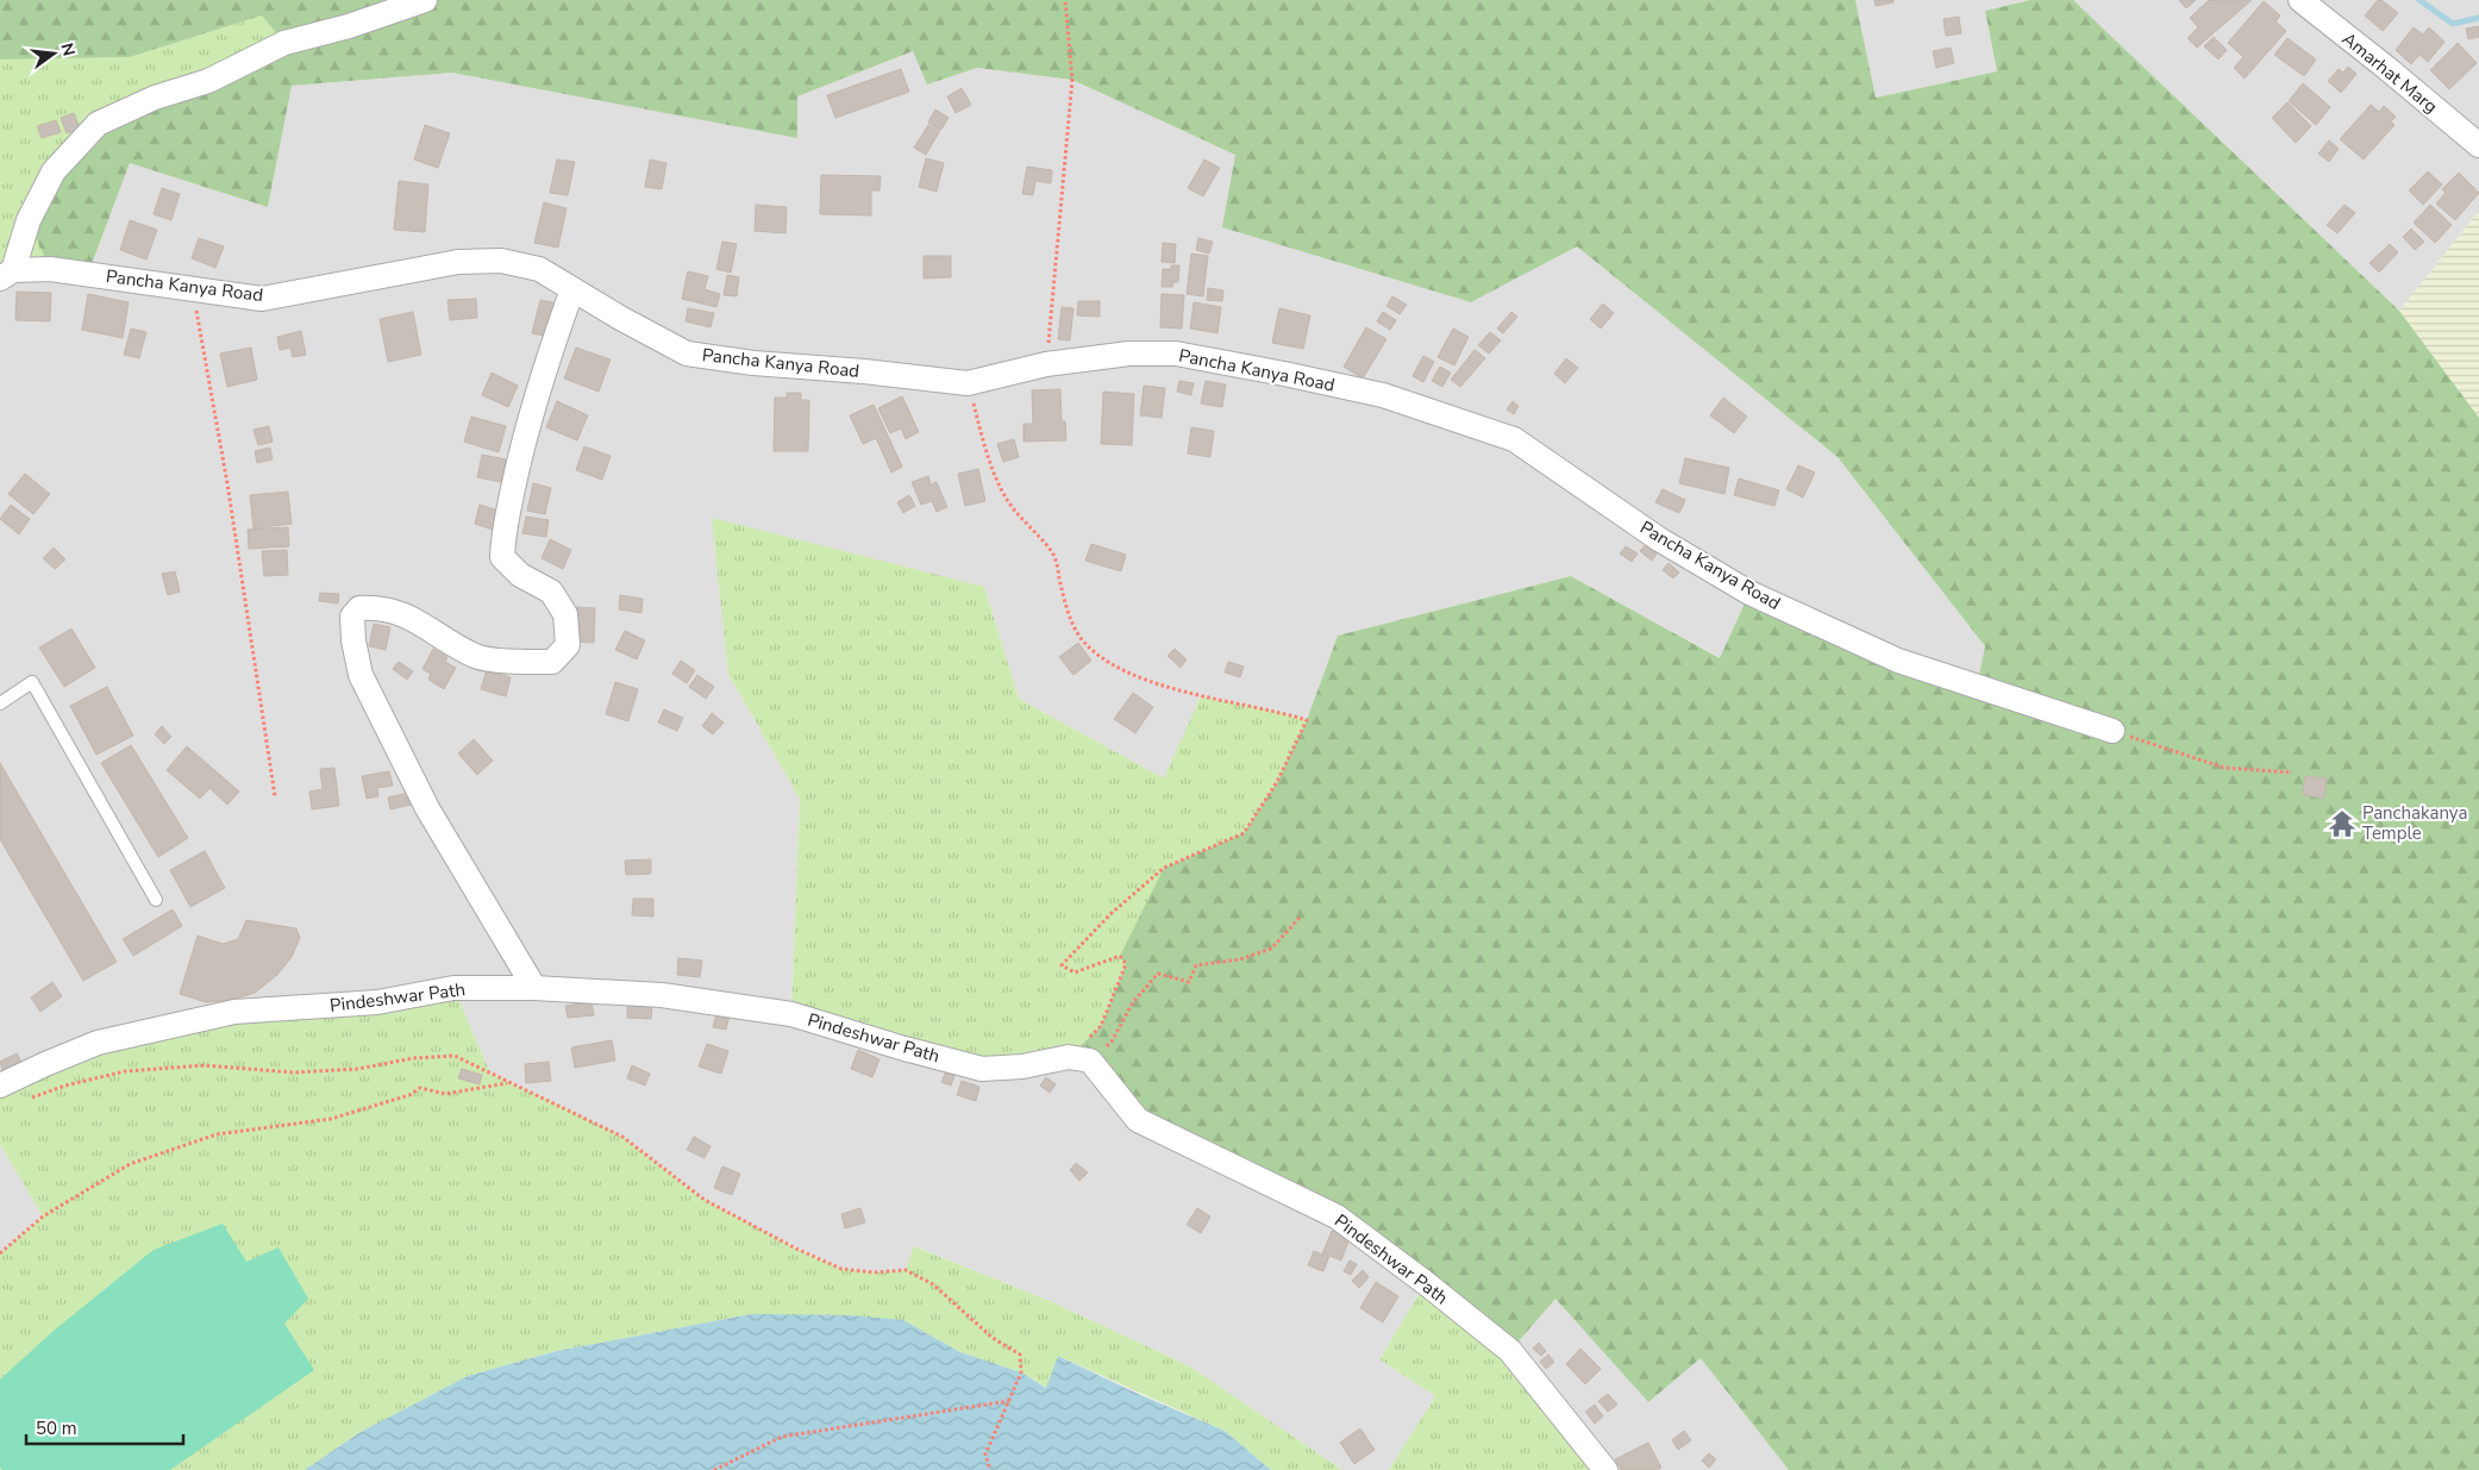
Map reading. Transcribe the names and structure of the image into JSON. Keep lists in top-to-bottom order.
{
  "streets": {
    "street": ["Amarhat Marg", "Pancha Kanya Road", "Pindeshwar Path"]
  },
  "places": {
    "temple": ["Panchakanya Temple"]
  },
  "scale_bar": "50 m",
  "north": "right"
}
